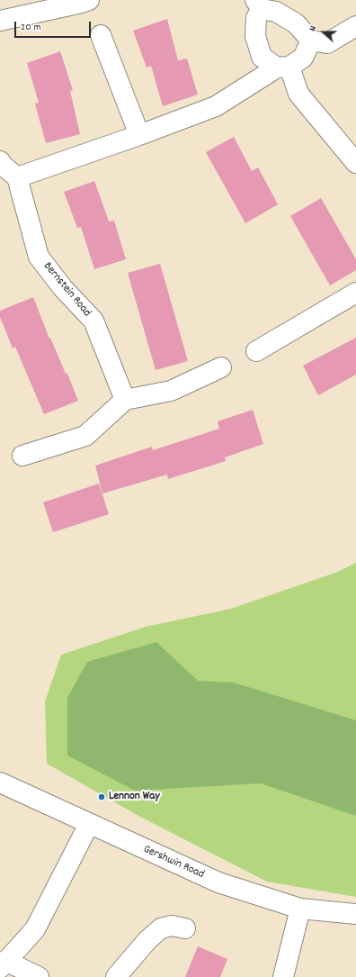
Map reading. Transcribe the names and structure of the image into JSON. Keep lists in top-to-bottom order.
{
  "streets": {
    "street": ["Bernstein Road", "Gershwin Road"]
  },
  "places": ["Lennon Way"],
  "scale_bar": "20 m",
  "north": "left"
}
